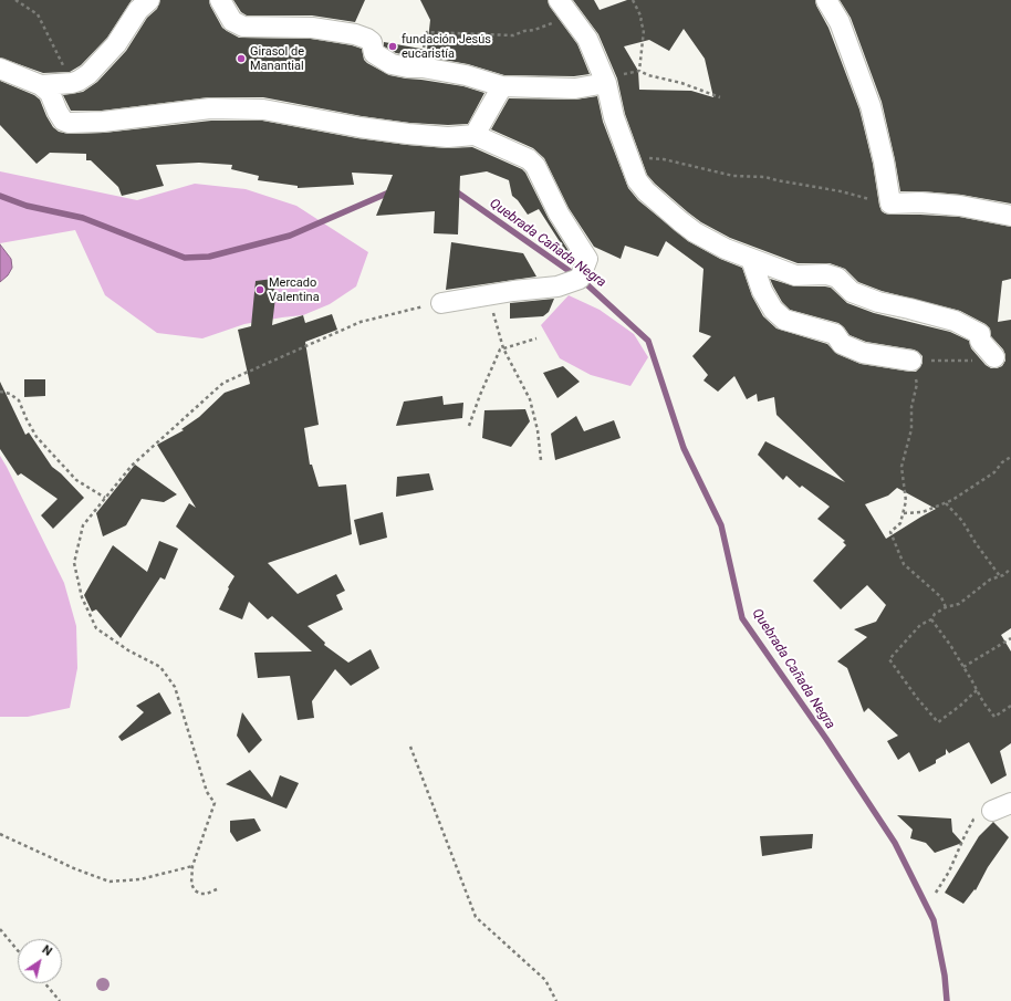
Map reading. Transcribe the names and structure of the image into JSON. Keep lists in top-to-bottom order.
{
  "water": ["Quebrada Cañada Negra"],
  "places": ["fundación Jesús eucaristía", "Girasol de Manantial", "Mercado Valentina"],
  "north": "top right"
}
